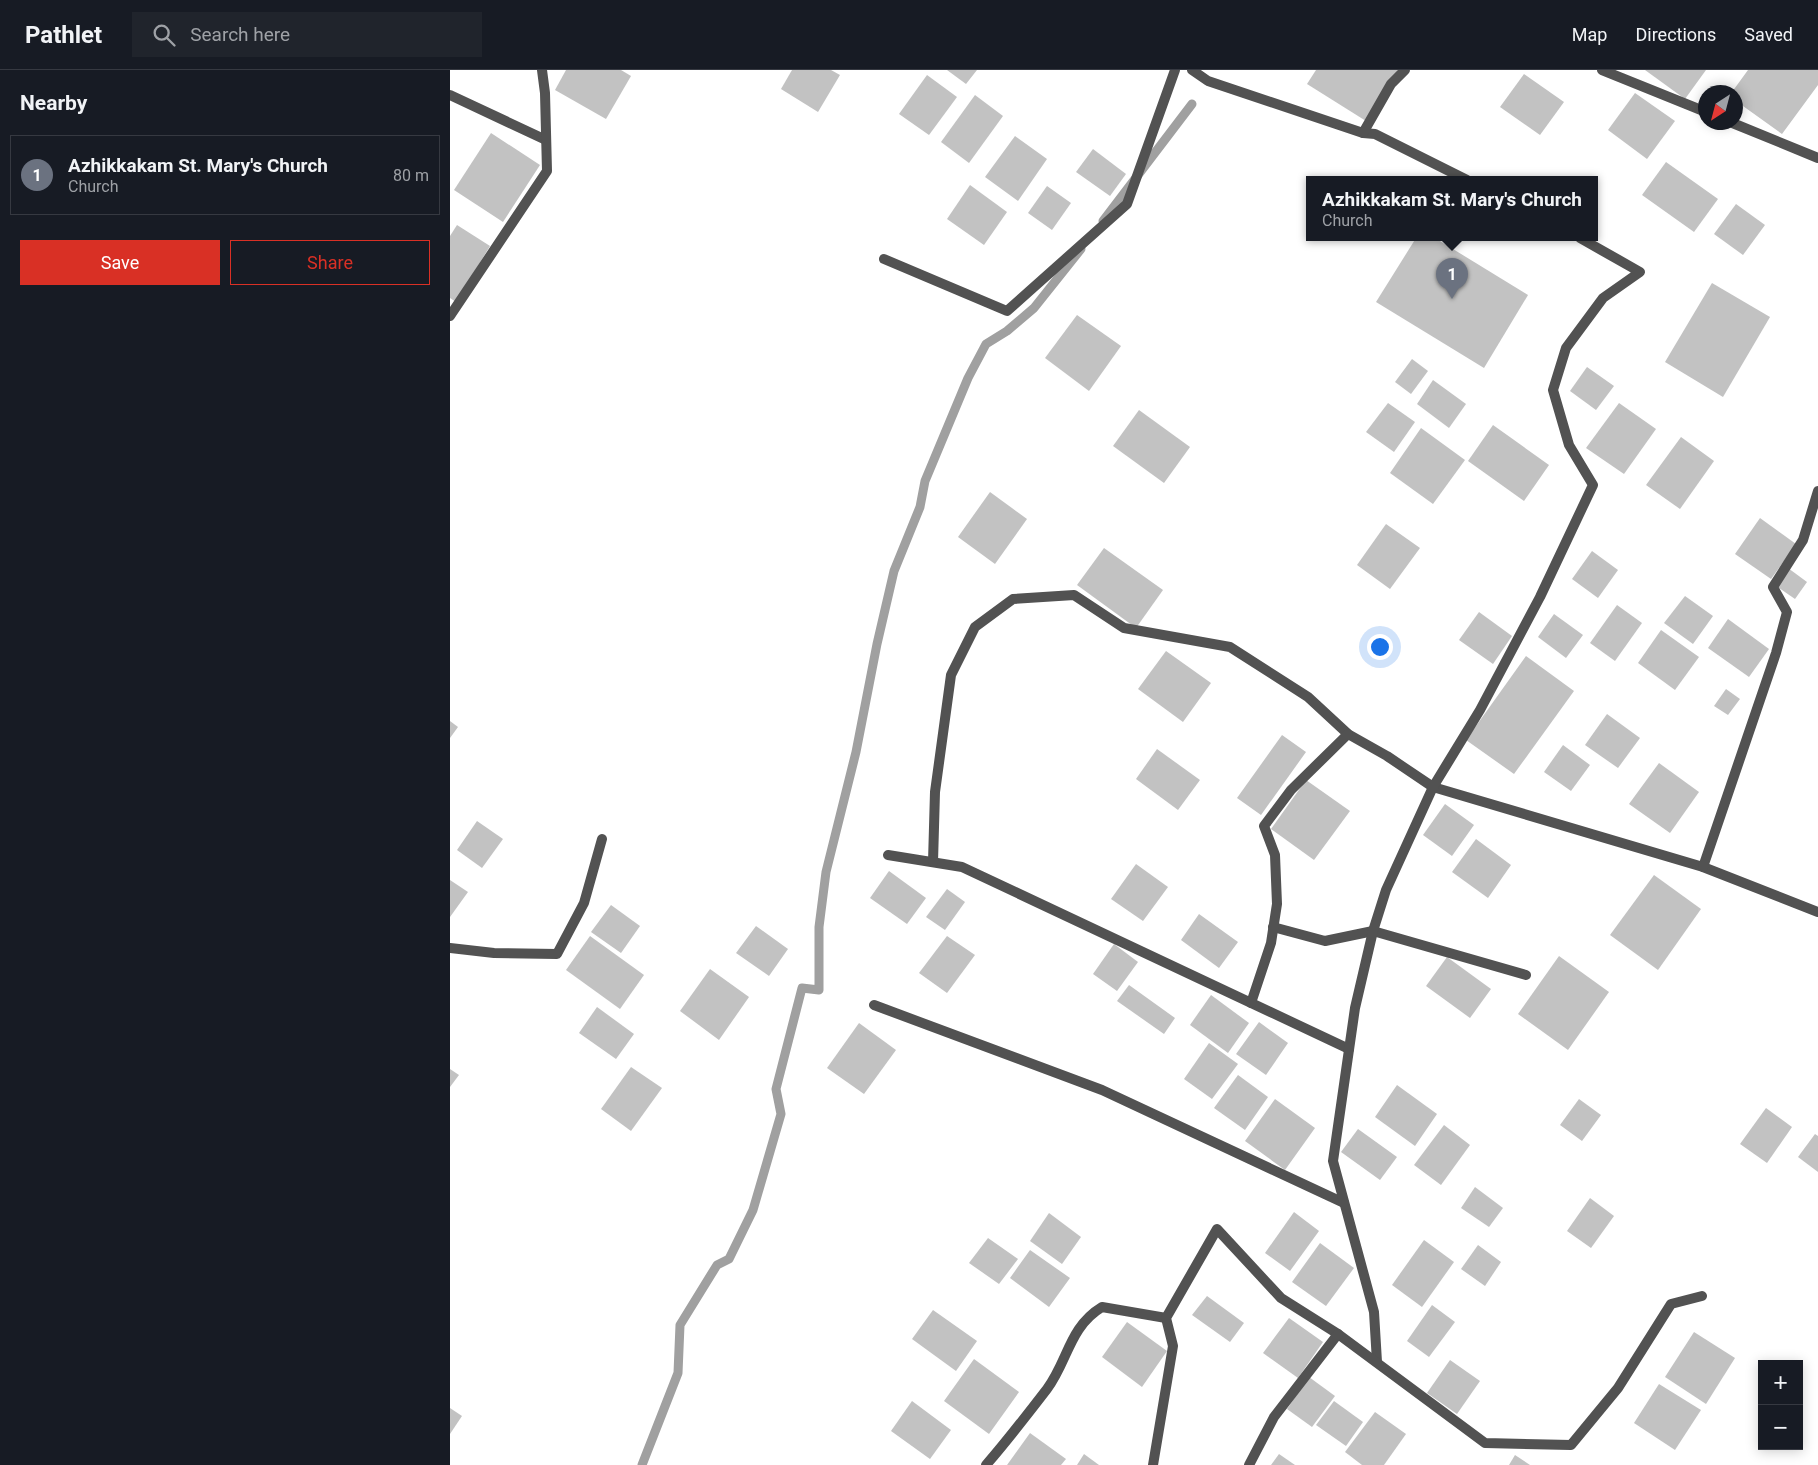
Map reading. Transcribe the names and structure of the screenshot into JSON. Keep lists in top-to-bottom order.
{
  "north": "bottom left",
  "page": {
    "header": "Pathlet",
    "search": "Search here",
    "nav": ["Map", "Directions", "Saved"],
    "heading": "Nearby",
    "list": [
      {
        "mark": "1",
        "name": "Azhikkakam St. Mary's Church",
        "note": "Church",
        "value": "80 m"
      }
    ],
    "popup": ["Azhikkakam St. Mary's Church", "Church"],
    "buttons": ["Save", "Share"],
    "pins": "1",
    "map_buttons": ["+", "−"]
  }
}
